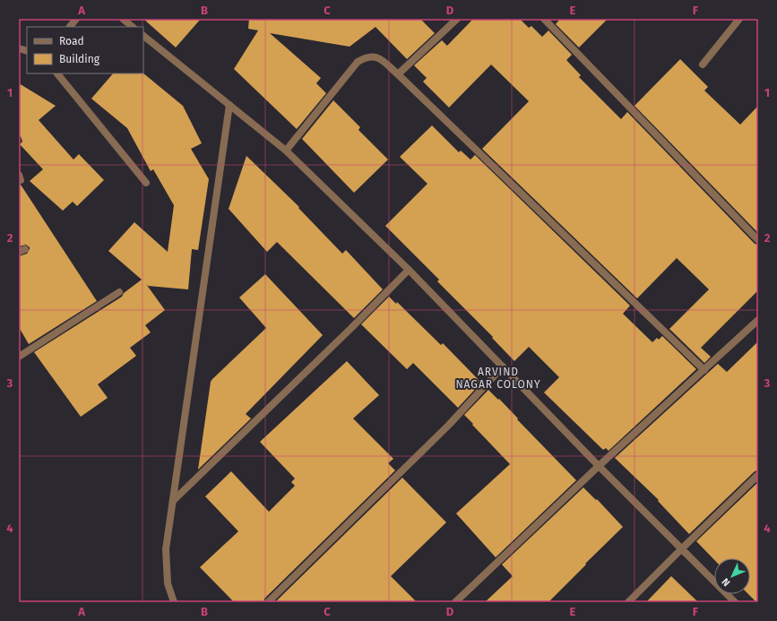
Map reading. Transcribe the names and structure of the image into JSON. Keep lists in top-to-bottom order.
{
  "districts": ["ARVIND NAGAR COLONY"],
  "legend": ["Road", "Building"],
  "north": "bottom left",
  "grid": {
    "columns": [
      "A",
      "B",
      "C",
      "D",
      "E",
      "F"
    ],
    "rows": [
      "1",
      "2",
      "3",
      "4"
    ]
  }
}
